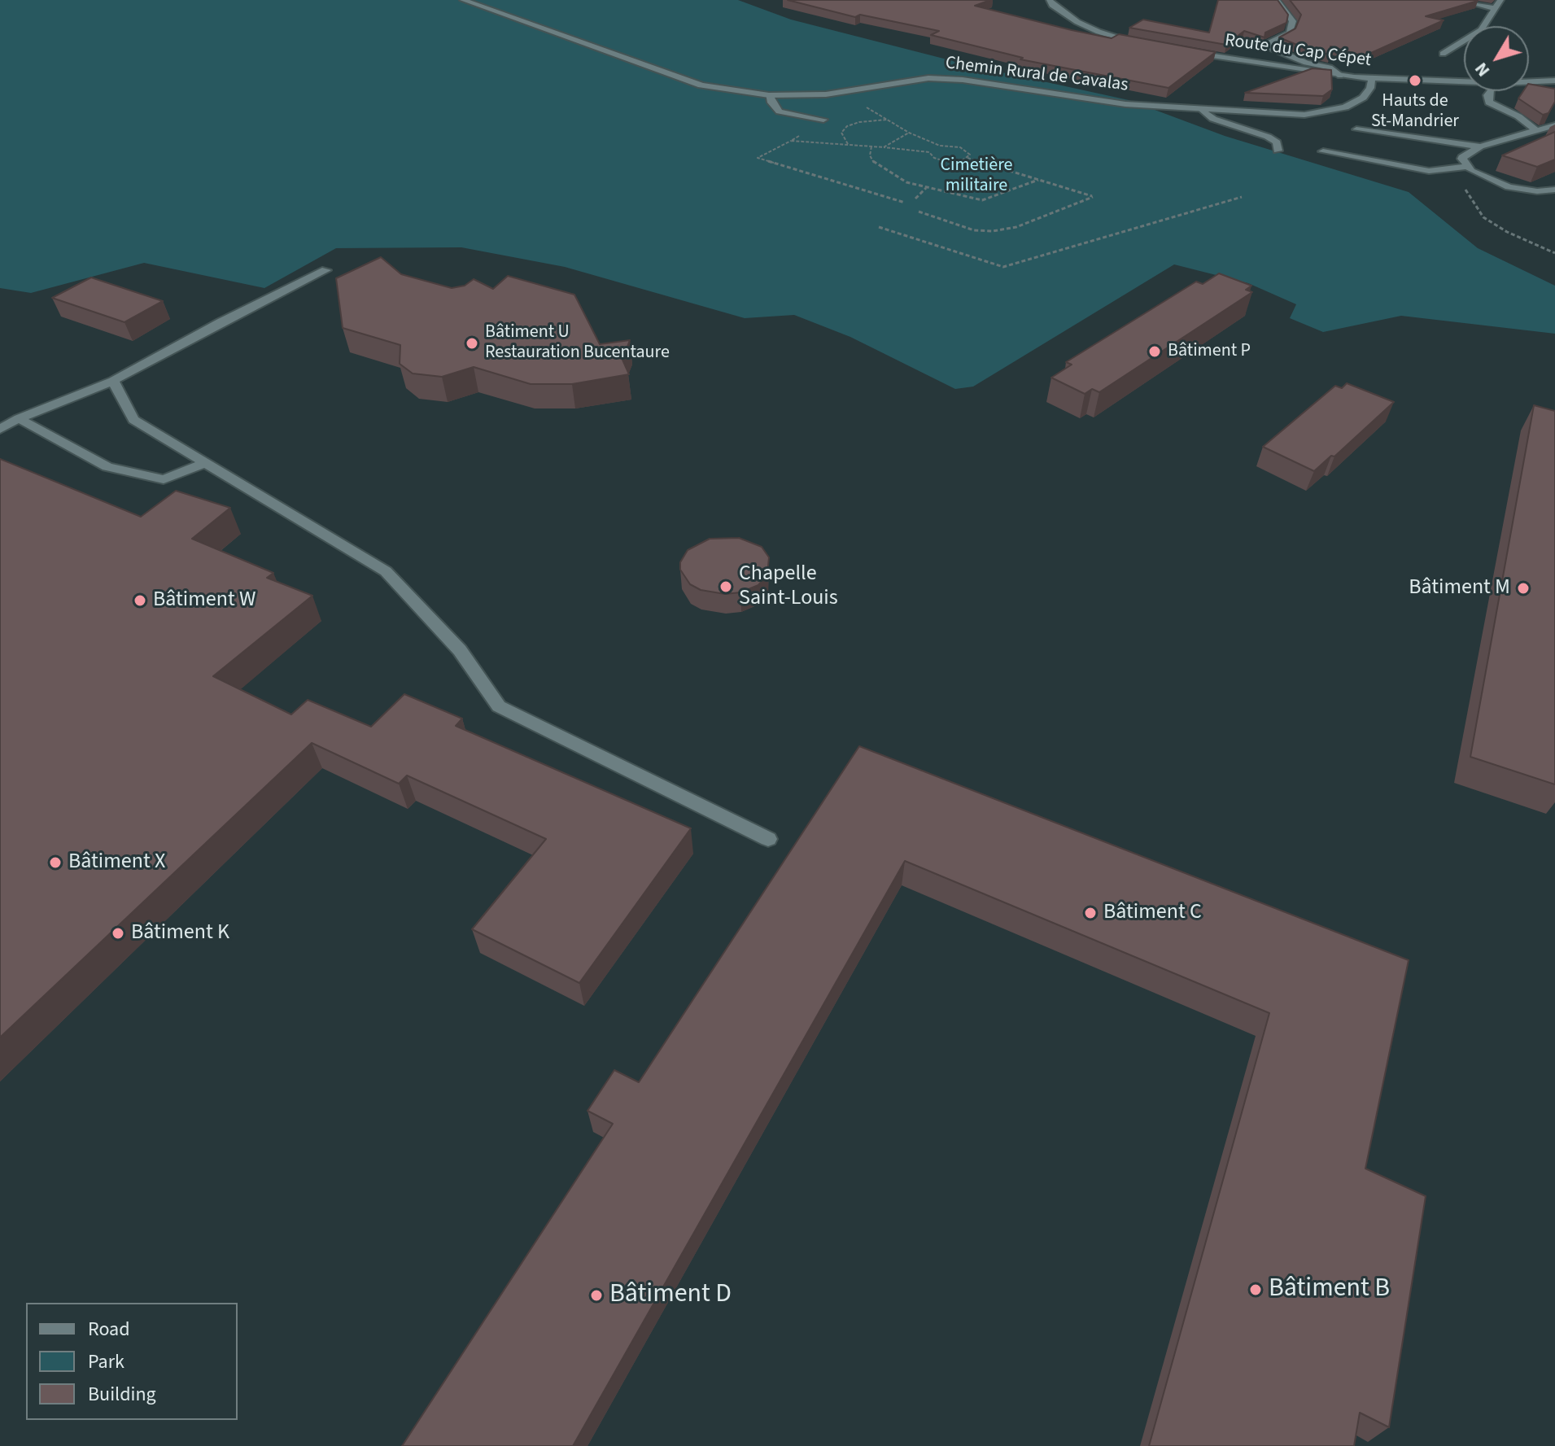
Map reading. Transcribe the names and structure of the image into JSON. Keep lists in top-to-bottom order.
{
  "streets": {
    "street": ["Route du Cap Cépet", "Chemin Rural de Cavalas"]
  },
  "crossings": [
    ["Route du Cap Cépet", "Chemin Rural de Cavalas"]
  ],
  "parks": ["Cimetière militaire"],
  "places": [
    "Hauts de St-Mandrier",
    "Bâtiment U Restauration Bucentaure",
    "Bâtiment P",
    "Chapelle Saint-Louis",
    "Bâtiment M",
    "Bâtiment W",
    "Bâtiment X",
    "Bâtiment C",
    "Bâtiment K",
    "Bâtiment B",
    "Bâtiment D"
  ],
  "legend": ["Road", "Park", "Building"],
  "north": "bottom left"
}
